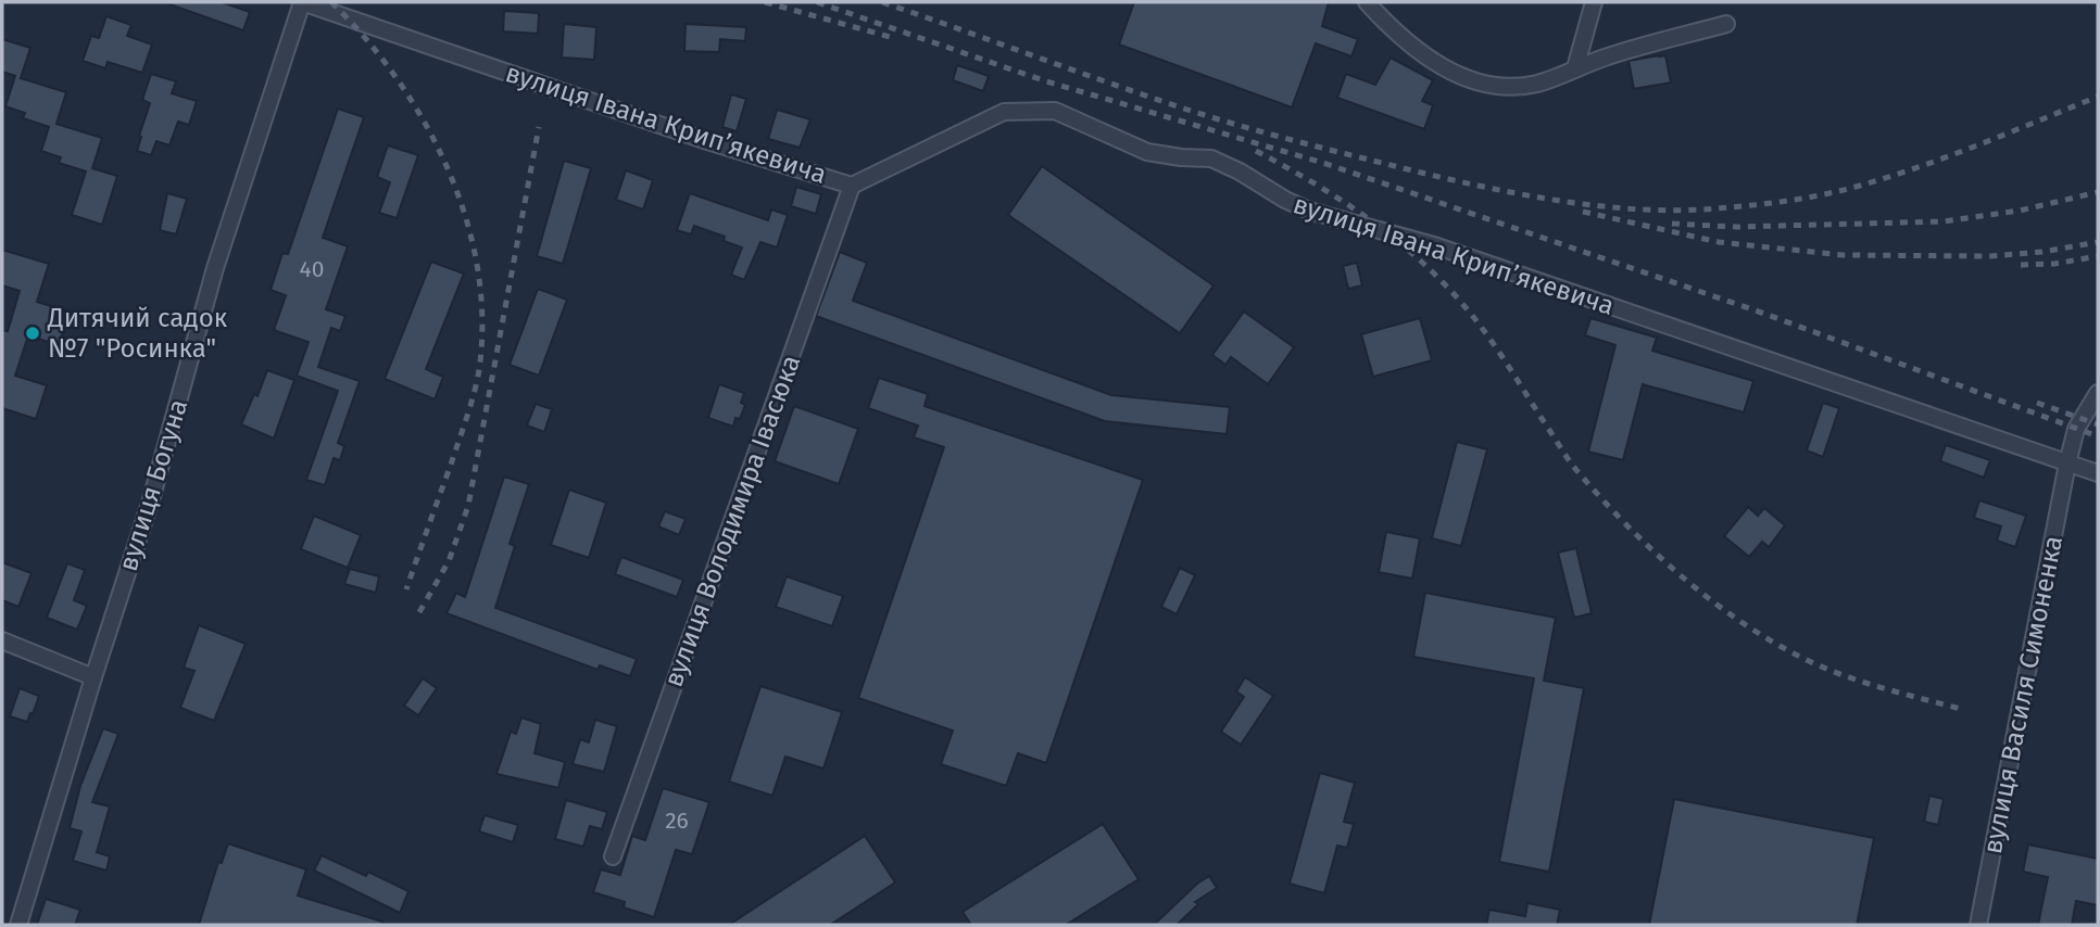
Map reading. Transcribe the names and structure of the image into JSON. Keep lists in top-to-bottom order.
{
  "streets": {
    "street": [
      "вулиця Івана Крипʼякевича",
      "вулиця Богуна",
      "вулиця Володимира Івасюка",
      "вулиця Василя Симоненка"
    ]
  },
  "crossings": [
    ["вулиця Івана Крипʼякевича", "вулиця Богуна"],
    ["вулиця Івана Крипʼякевича", "вулиця Володимира Івасюка"],
    ["вулиця Івана Крипʼякевича", "вулиця Василя Симоненка"]
  ],
  "places": ["Дитячий садок №7 \"Росинка\""],
  "house_numbers": ["40", "26"]
}
